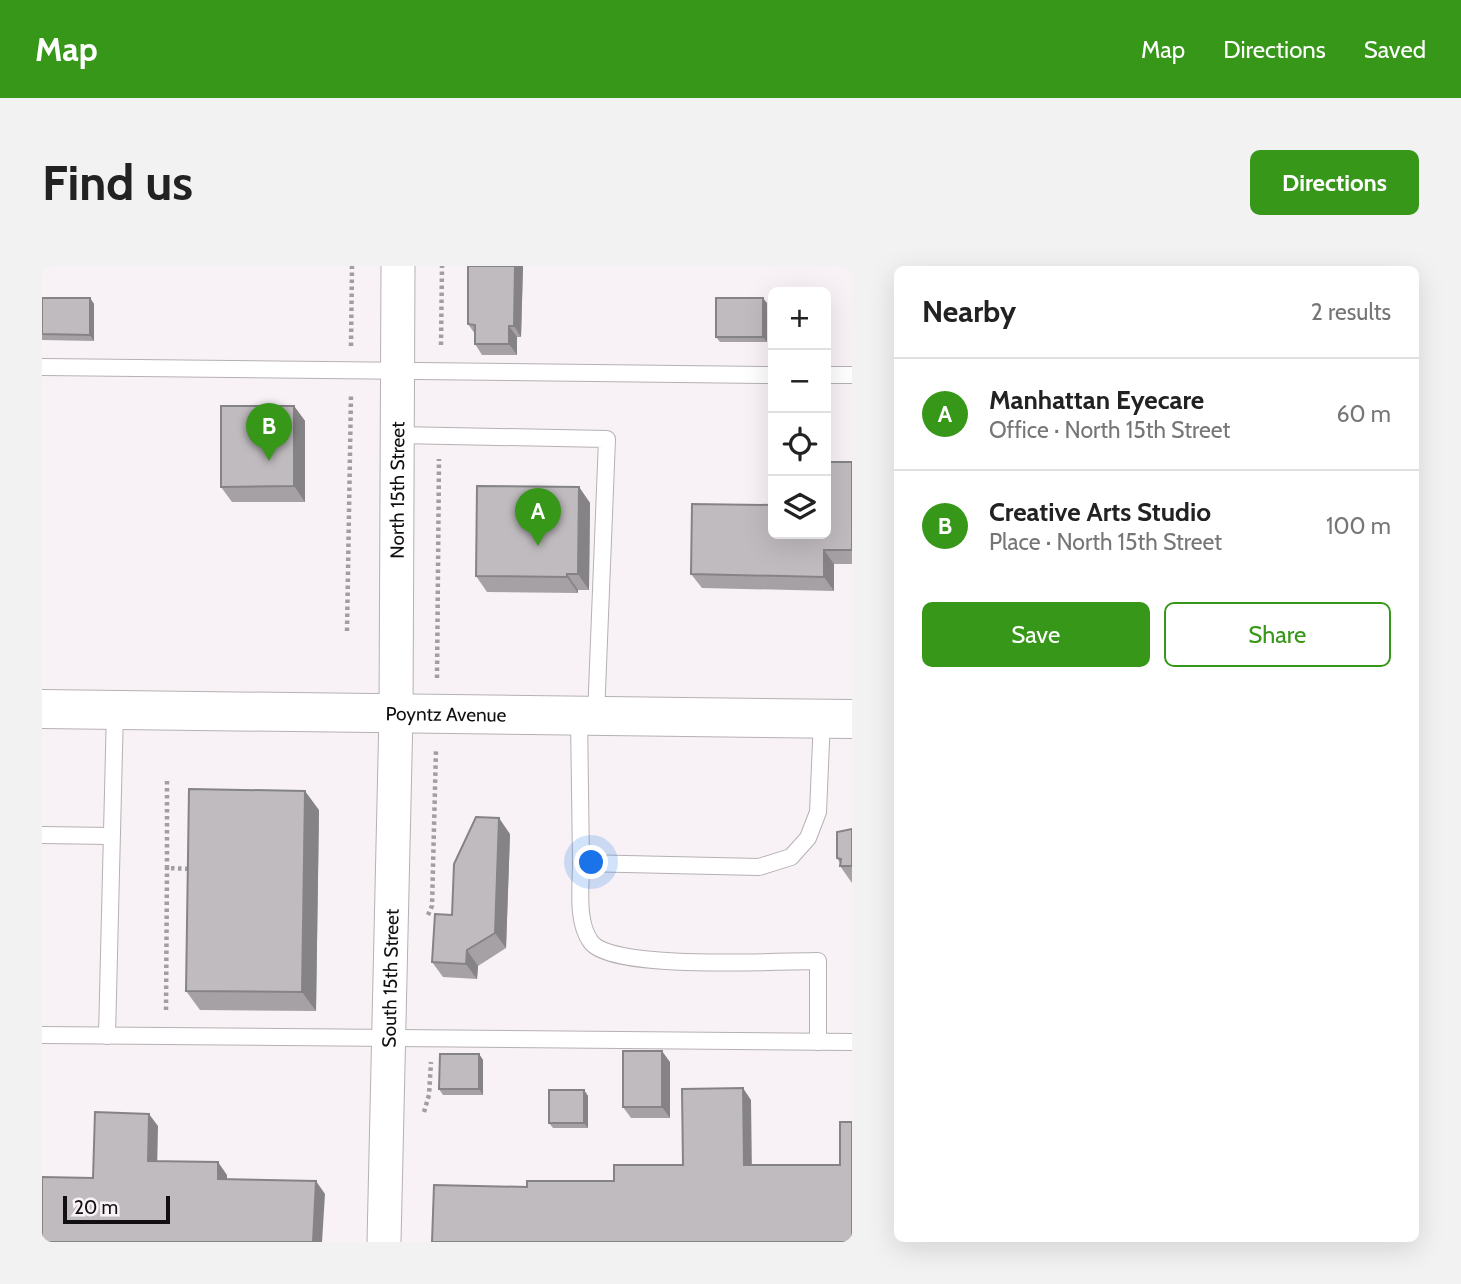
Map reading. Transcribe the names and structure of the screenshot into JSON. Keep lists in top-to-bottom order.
{
  "streets": {
    "street": ["North 15th Street", "Poyntz Avenue", "South 15th Street"]
  },
  "crossings": [
    ["North 15th Street", "Poyntz Avenue"],
    ["North 15th Street", "South 15th Street"],
    ["Poyntz Avenue", "South 15th Street"]
  ],
  "scale_bar": "20 m",
  "page": {
    "header": "Map",
    "nav": ["Map", "Directions", "Saved"],
    "buttons": [
      "Directions",
      ["Save", "Share"]
    ],
    "title": "Find us",
    "heading": ["Nearby", "2 results"],
    "map_buttons": ["+", "−"],
    "list": [
      {
        "mark": "A",
        "name": "Manhattan Eyecare",
        "note": "Office · North 15th Street",
        "value": "60 m"
      },
      {
        "mark": "B",
        "name": "Creative Arts Studio",
        "note": "Place · North 15th Street",
        "value": "100 m"
      }
    ],
    "pins": ["B", "A"],
    "scale": "20 m"
  }
}
